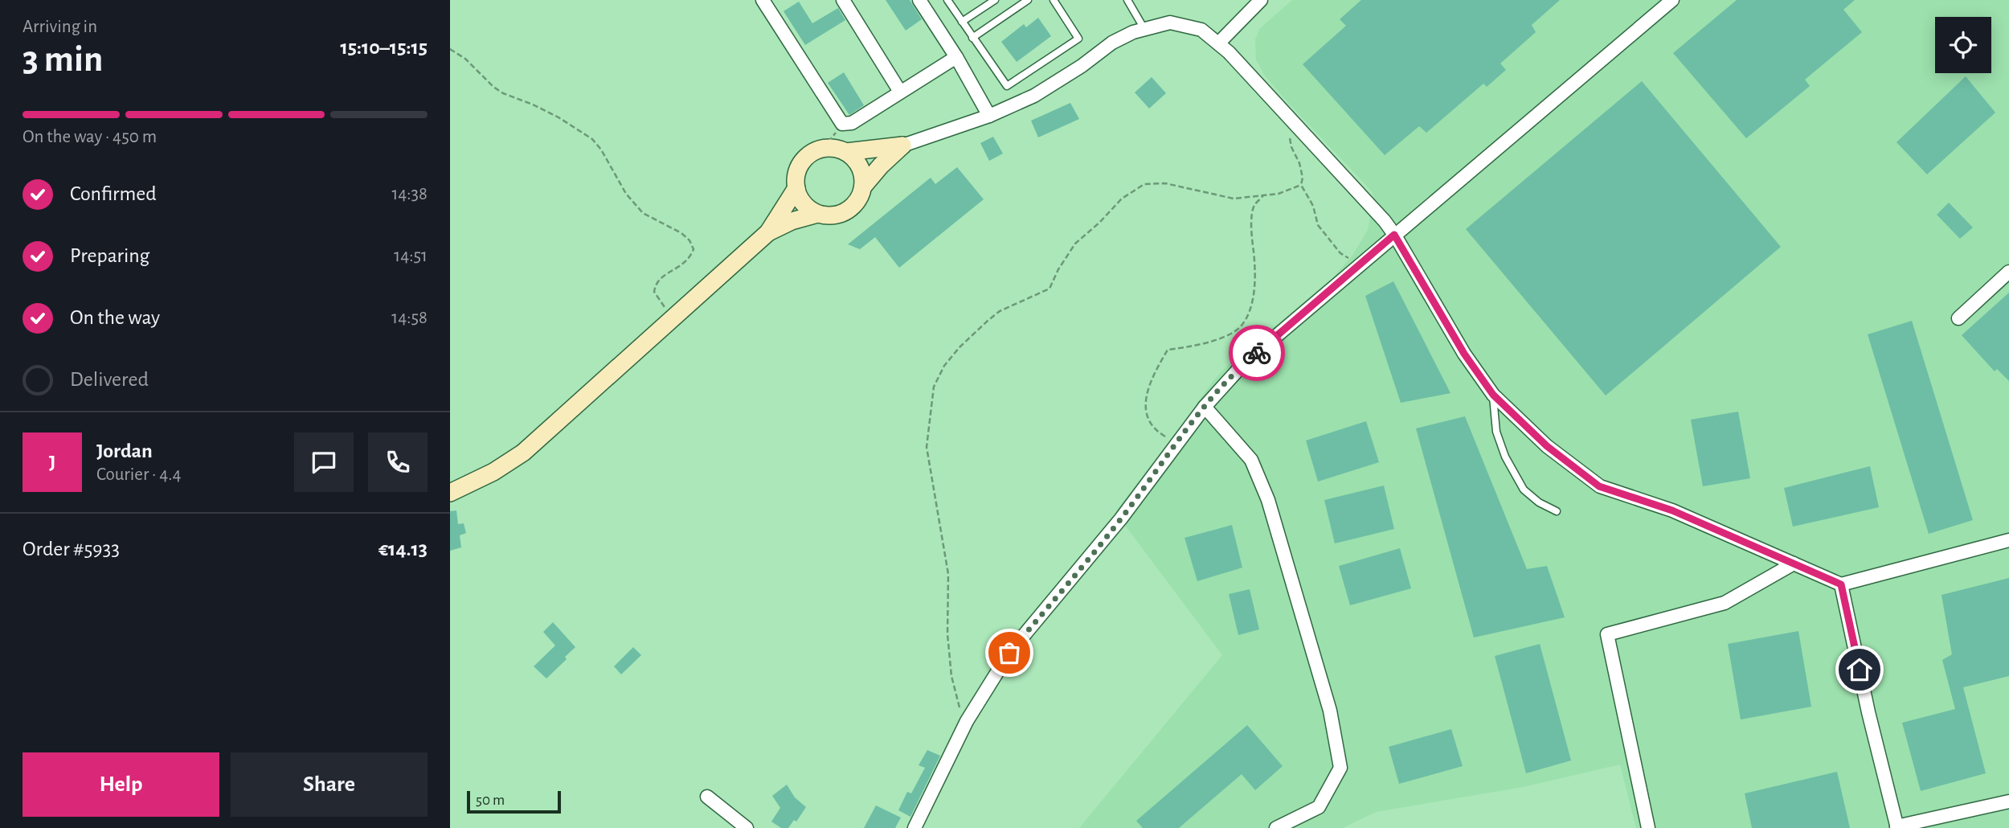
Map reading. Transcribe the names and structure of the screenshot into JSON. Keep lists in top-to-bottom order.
{
  "scale_bar": "50 m",
  "page": {
    "heading": ["3 min", "Arriving in", "15:10–15:15"],
    "panel": [
      "Jordan",
      "Courier · 4.4",
      "Order #5933",
      "€14.13"
    ],
    "bar": "On the way · 450 m",
    "list": [
      ["Confirmed", "14:38"],
      ["Preparing", "14:51"],
      ["On the way", "14:58"],
      "Delivered"
    ],
    "round": "J",
    "buttons": ["Help", "Share"],
    "scale": "50 m"
  }
}
